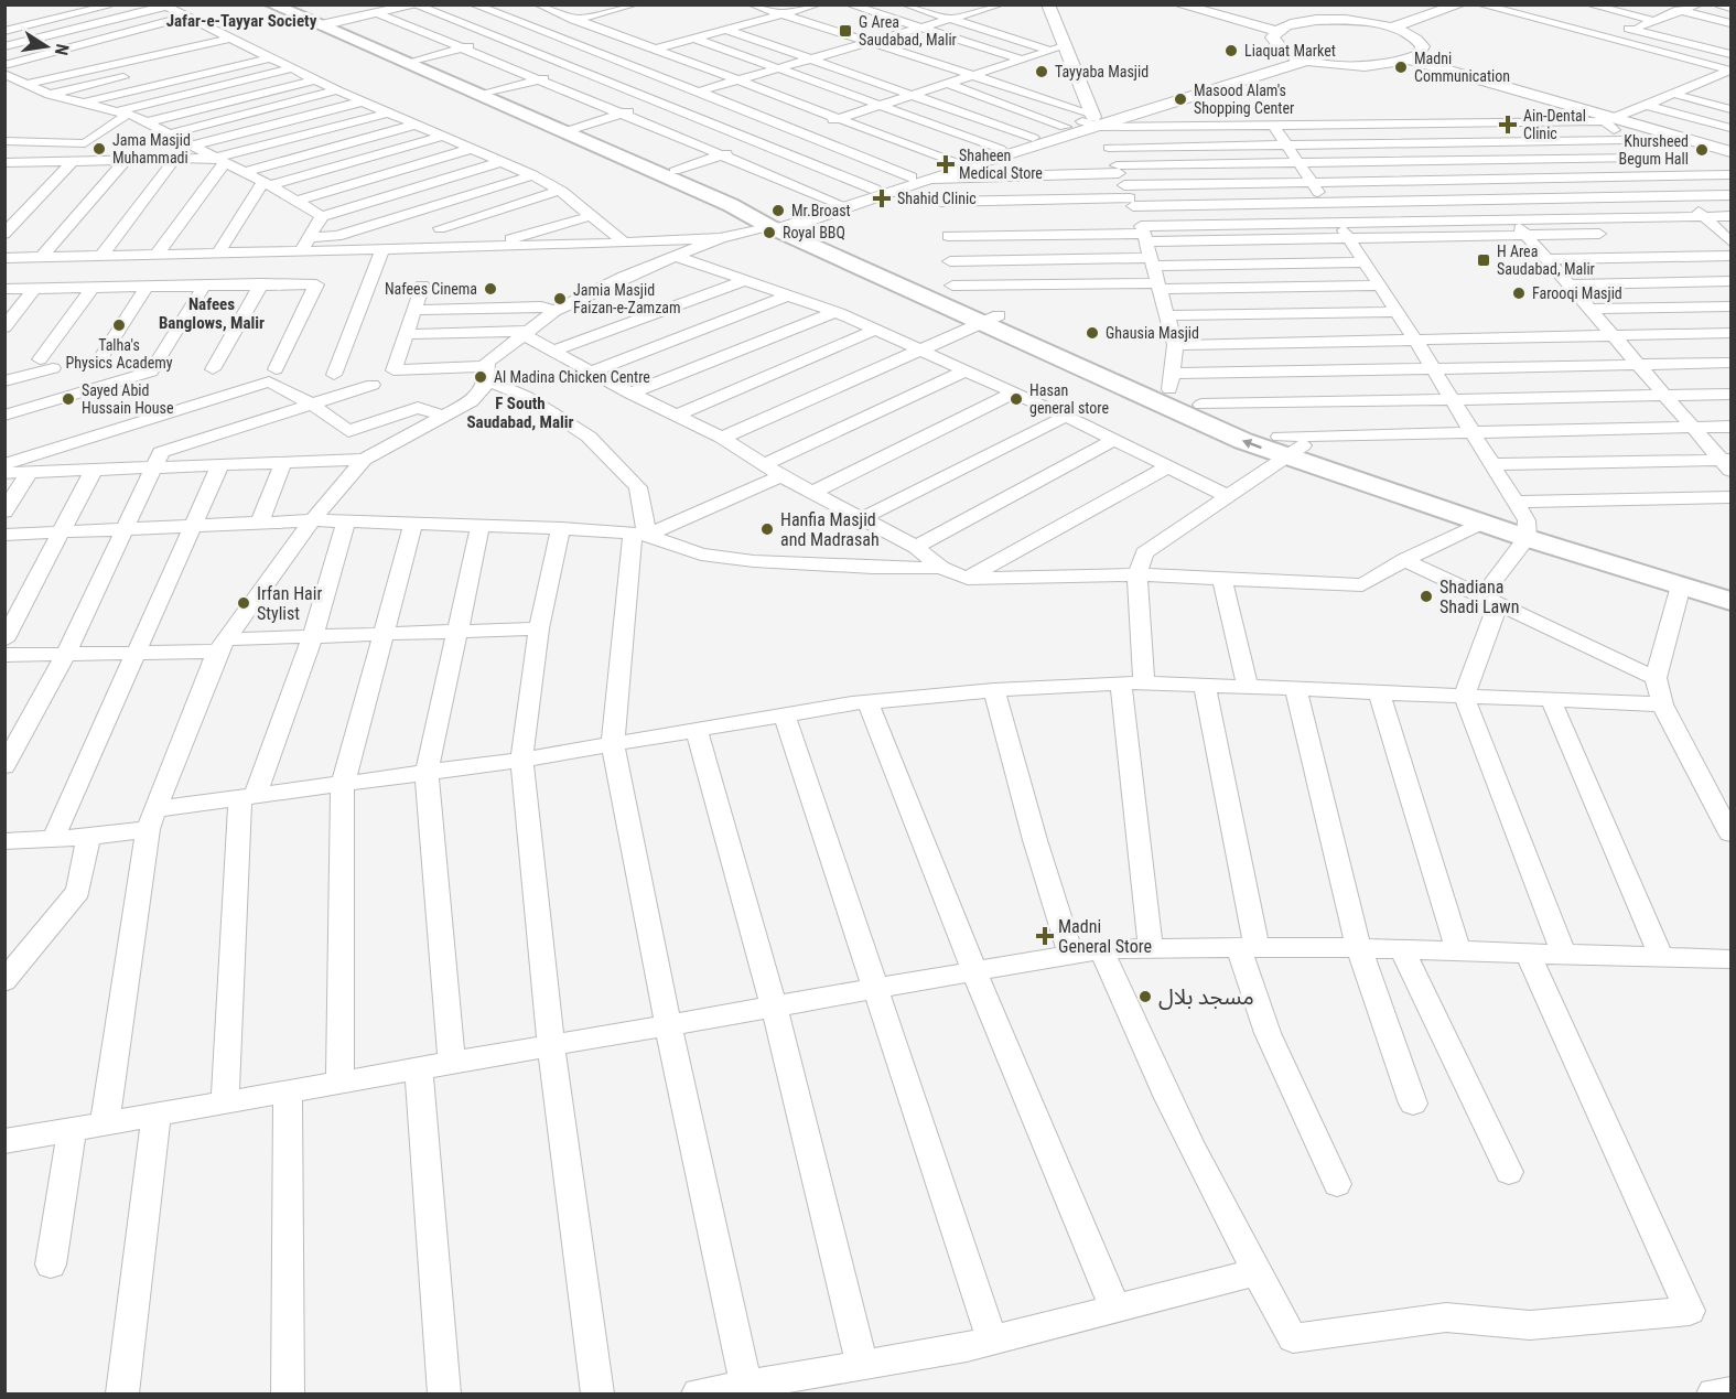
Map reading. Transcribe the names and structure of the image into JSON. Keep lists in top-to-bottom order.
{
  "districts": ["Jafar-e-Tayyar Society", "Nafees Banglows, Malir", "F South Saudabad, Malir"],
  "places": {
    "transit": ["G Area Saudabad, Malir", "H Area Saudabad, Malir"],
    "other": [
      "Liaquat Market",
      "Madni Communication",
      "Tayyaba Masjid",
      "Masood Alam's Shopping Center",
      "Jama Masjid Muhammadi",
      "Khursheed Begum Hall",
      "Mr.Broast",
      "Royal BBQ",
      "Nafees Cinema",
      "Farooqi Masjid",
      "Jamia Masjid Faizan-e-Zamzam",
      "Talha's Physics Academy",
      "Ghausia Masjid",
      "Al Madina Chicken Centre",
      "Sayed Abid Hussain House",
      "Hasan general store",
      "Hanfia Masjid and Madrasah",
      "Shadiana Shadi Lawn",
      "Irfan Hair Stylist",
      "مسجد بلال"
    ],
    "health": [
      "Ain-Dental Clinic",
      "Shaheen Medical Store",
      "Shahid Clinic",
      "Madni General Store"
    ]
  },
  "north": "right"
}
